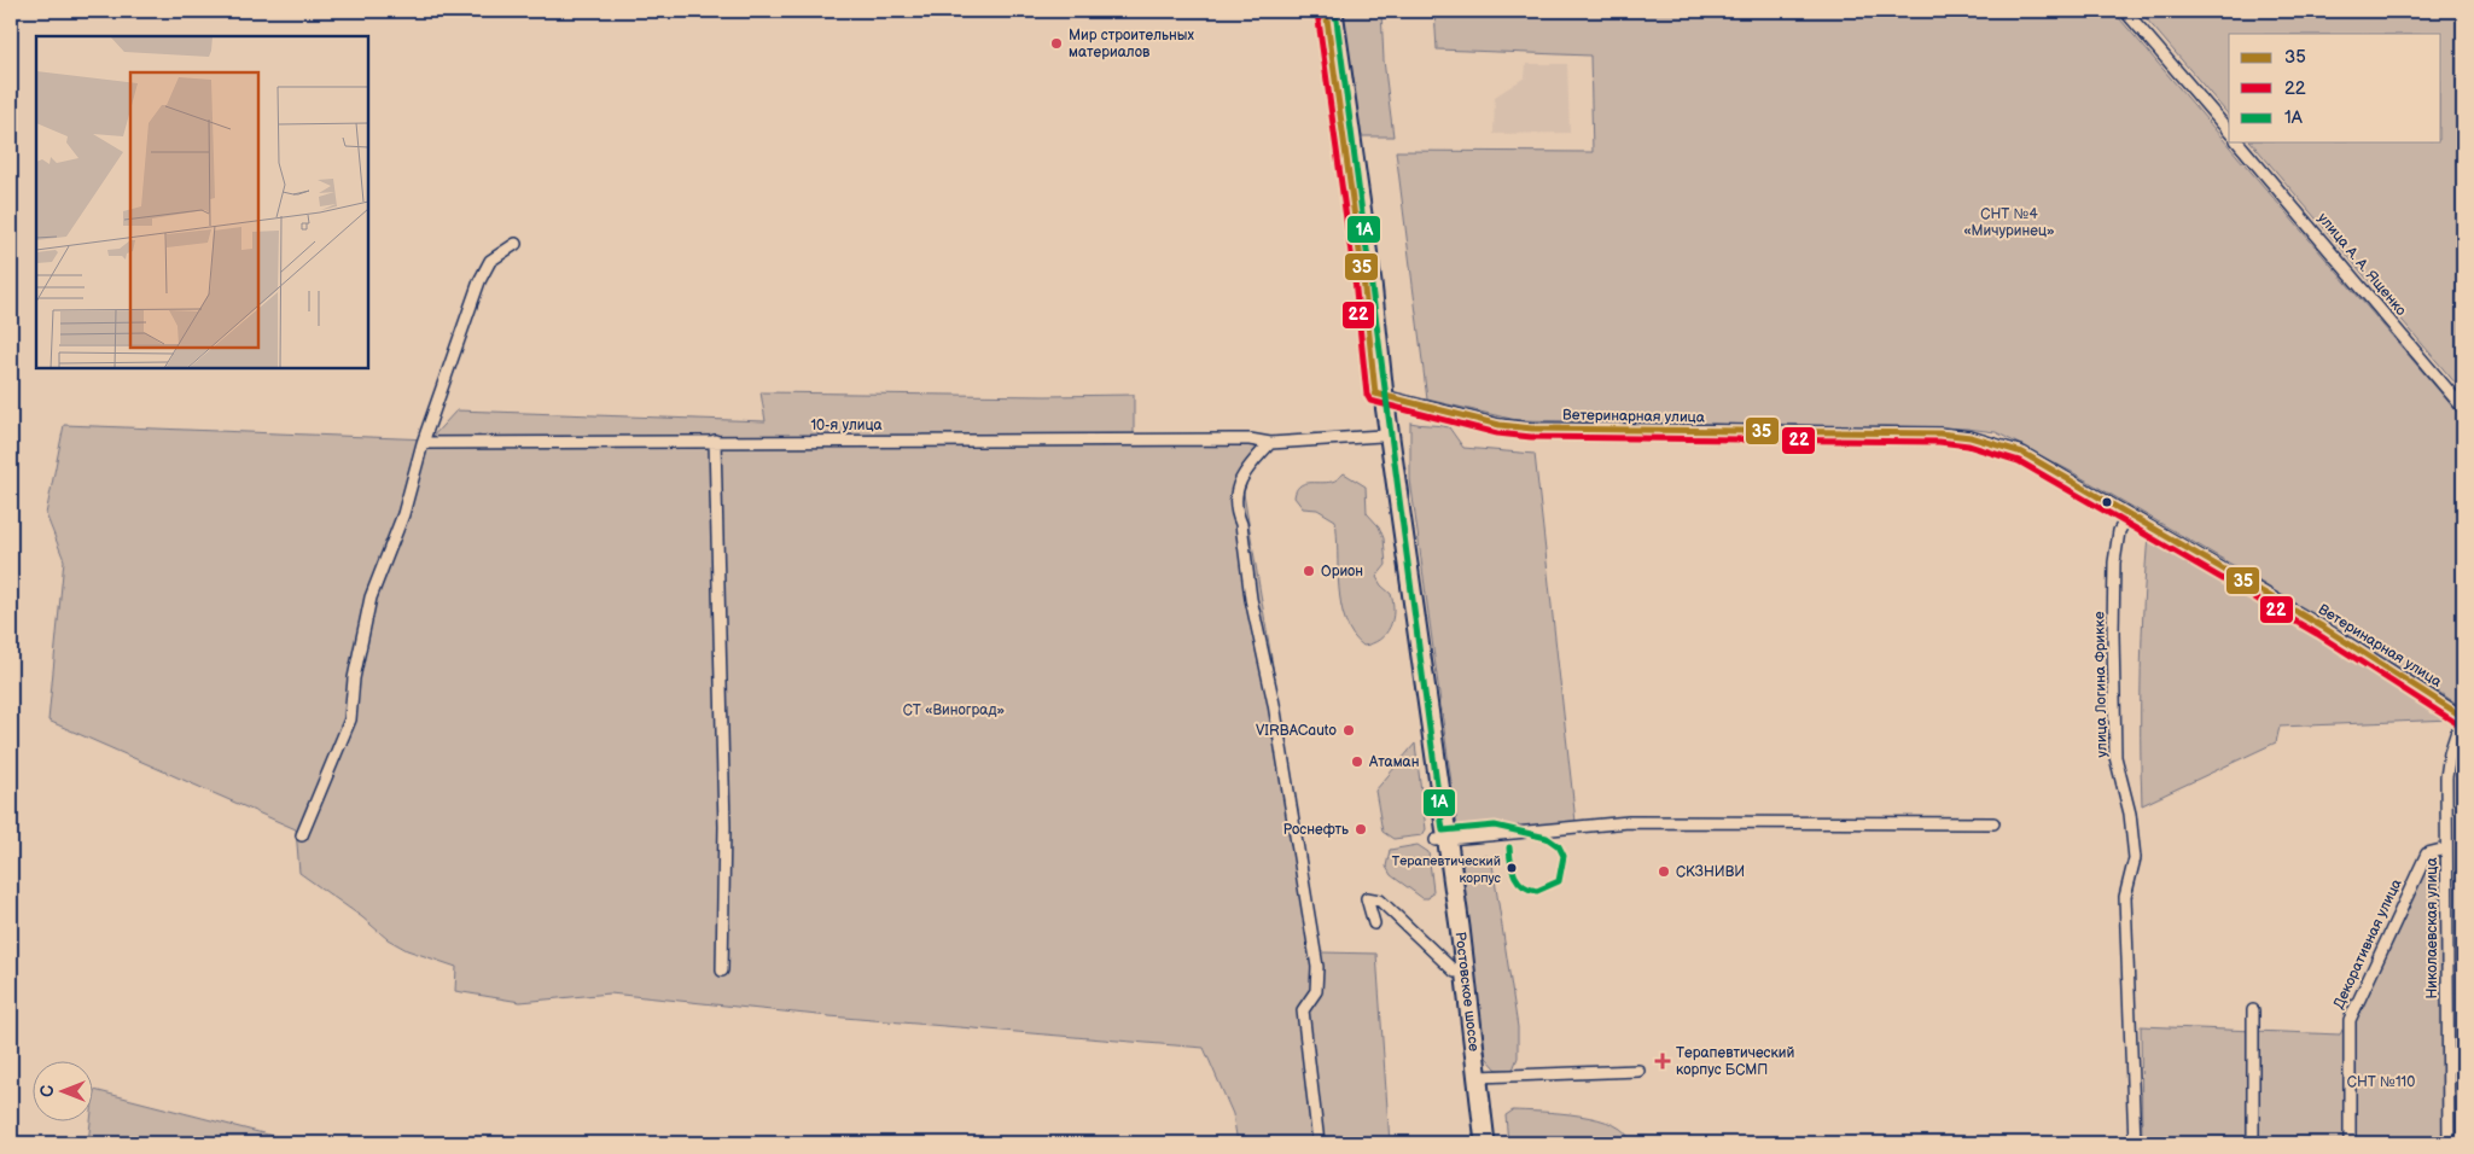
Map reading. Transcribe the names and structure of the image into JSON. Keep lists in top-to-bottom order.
{
  "streets": {
    "main road": ["Ростовское шоссе"],
    "street": [
      "улица А. А. Ященко",
      "Ветеринарная улица",
      "10-я улица",
      "улица Логина Фрикке",
      "Николаевская улица",
      "Декоративная улица"
    ]
  },
  "crossings": [
    ["Ветеринарная улица", "улица Логина Фрикке"],
    ["Ветеринарная улица", "Николаевская улица"],
    ["Николаевская улица", "Декоративная улица"]
  ],
  "parks": ["СНТ №4 «Мичуринец»", "СТ «Виноград»", "СНТ №110"],
  "places": {
    "other": [
      "Мир строительных материалов",
      "Орион",
      "VIRBACauto",
      "Атаман",
      "Роснефть",
      "Терапевтический корпус",
      "СКЗНИВИ"
    ],
    "health": ["Терапевтический корпус БСМП"]
  },
  "lines": ["transit line 35", "transit line 1А", "transit line 22"],
  "legend": ["35", "22", "1А"],
  "north": "left"
}
